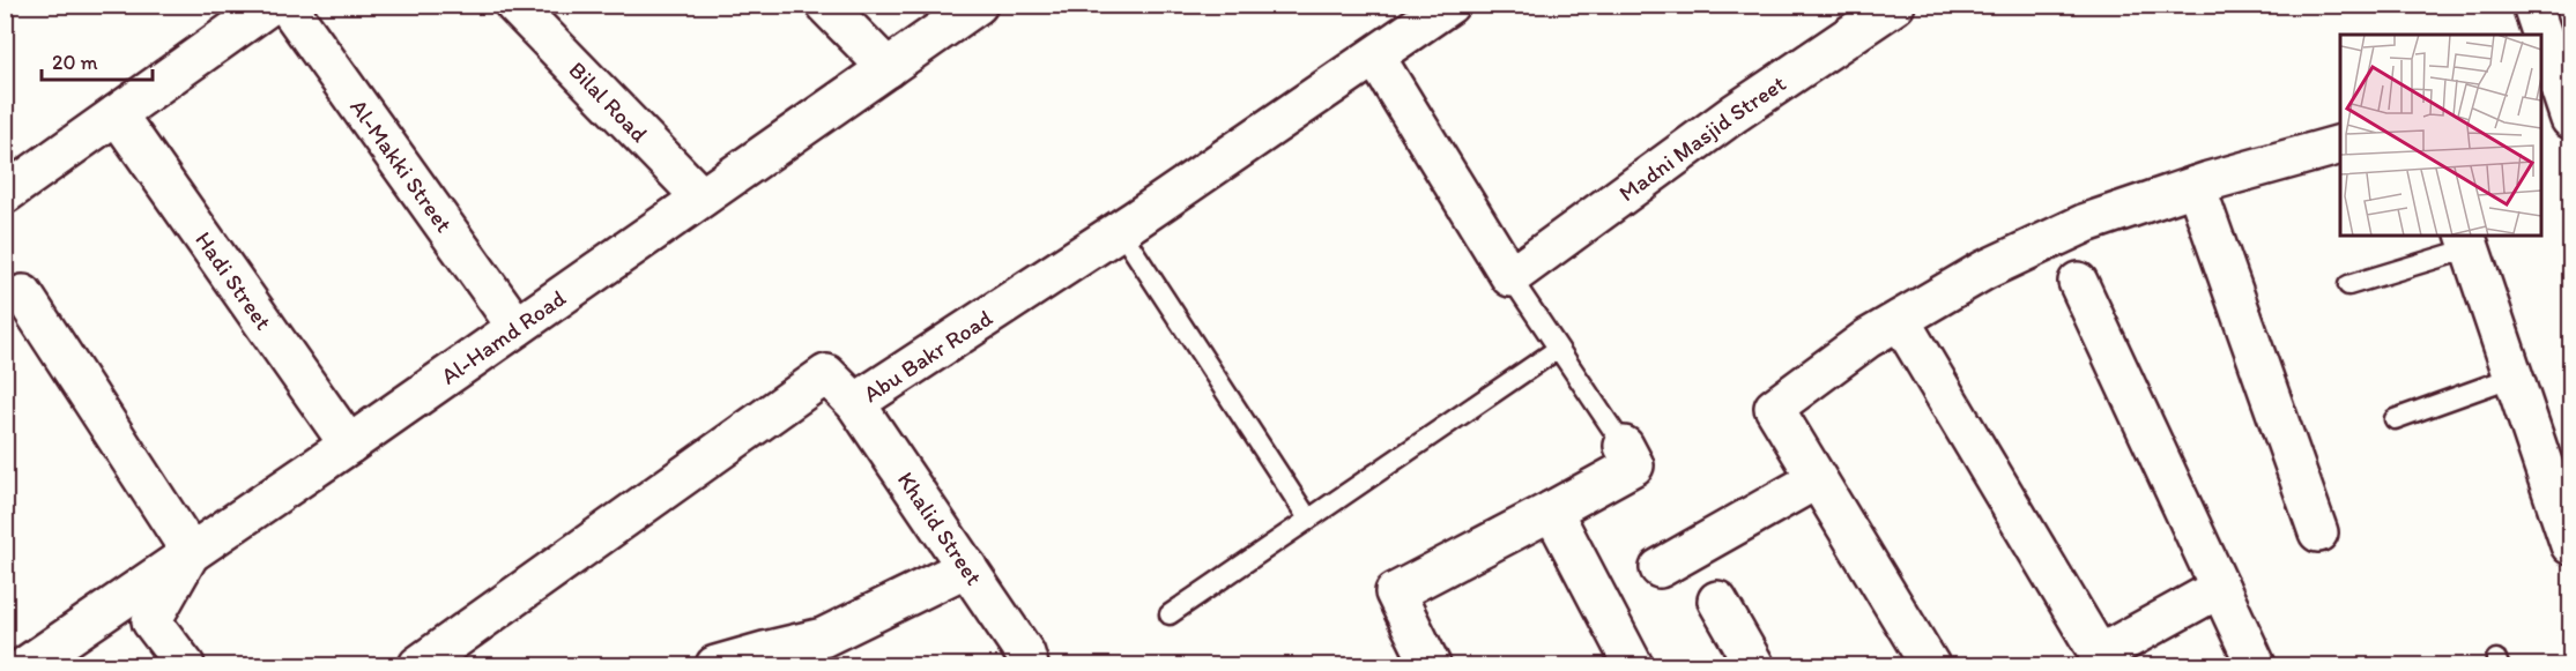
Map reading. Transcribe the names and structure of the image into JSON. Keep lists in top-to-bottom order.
{
  "streets": {
    "street": [
      "Bilal Road",
      "Madni Masjid Street",
      "Al-Makki Street",
      "Hadi Street",
      "Al-Hamd Road",
      "Abu Bakr Road",
      "Khalid Street"
    ]
  },
  "crossings": [
    ["Bilal Road", "Al-Hamd Road"],
    ["Al-Makki Street", "Al-Hamd Road"],
    ["Hadi Street", "Al-Hamd Road"],
    ["Abu Bakr Road", "Khalid Street"]
  ],
  "scale_bar": "20 m"
}
